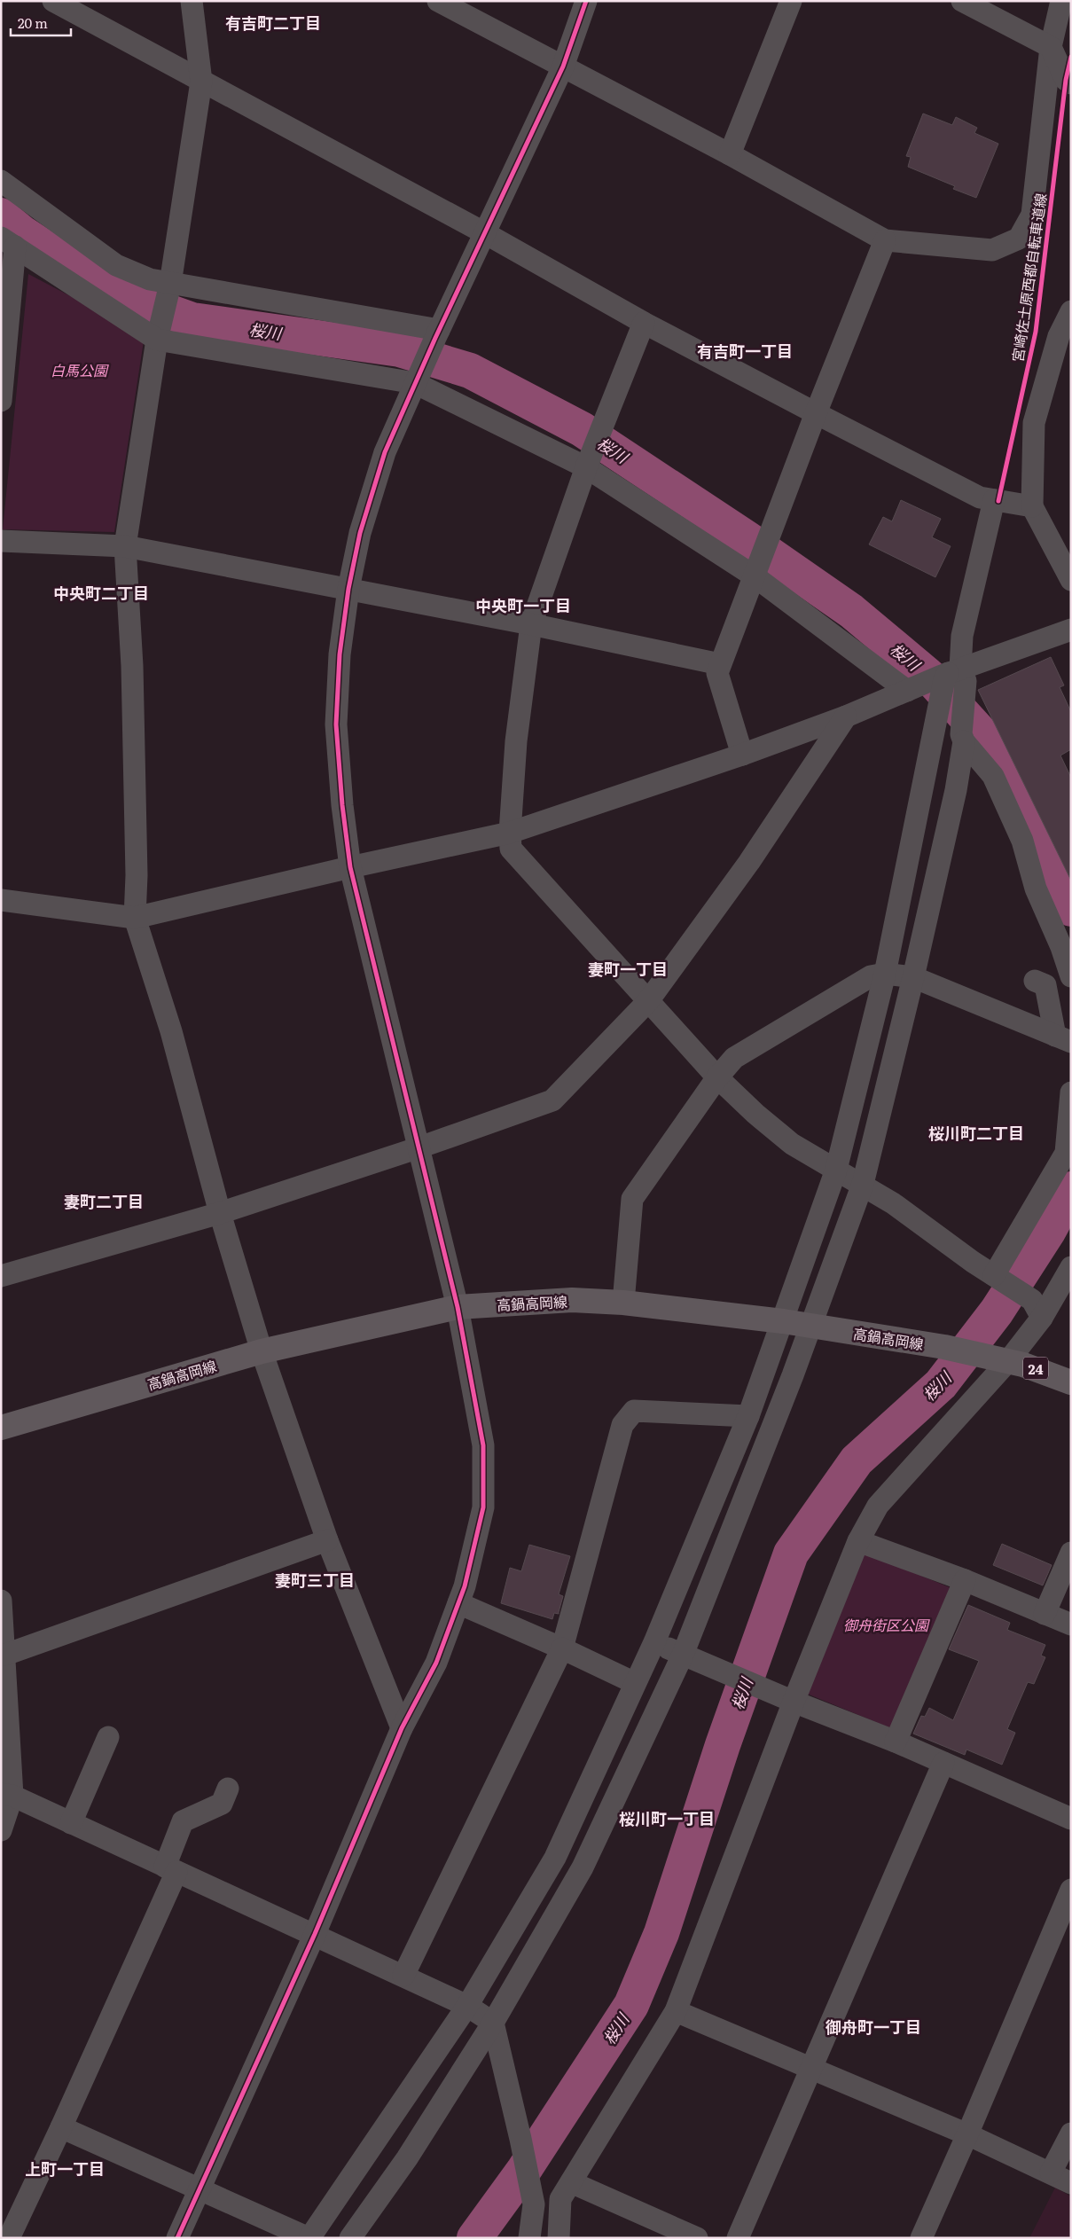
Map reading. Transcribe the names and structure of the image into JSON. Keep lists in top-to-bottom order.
{
  "streets": {
    "main road": ["高鍋高岡線", "24"],
    "cycle path": ["宮崎佐土原西都自転車道線"]
  },
  "districts": [
    "有吉町二丁目",
    "有吉町一丁目",
    "中央町二丁目",
    "中央町一丁目",
    "妻町一丁目",
    "桜川町二丁目",
    "妻町二丁目",
    "妻町三丁目",
    "桜川町一丁目",
    "御舟町一丁目",
    "上町一丁目"
  ],
  "water": ["桜川"],
  "parks": ["白馬公園", "御舟街区公園"],
  "scale_bar": "20 m"
}
